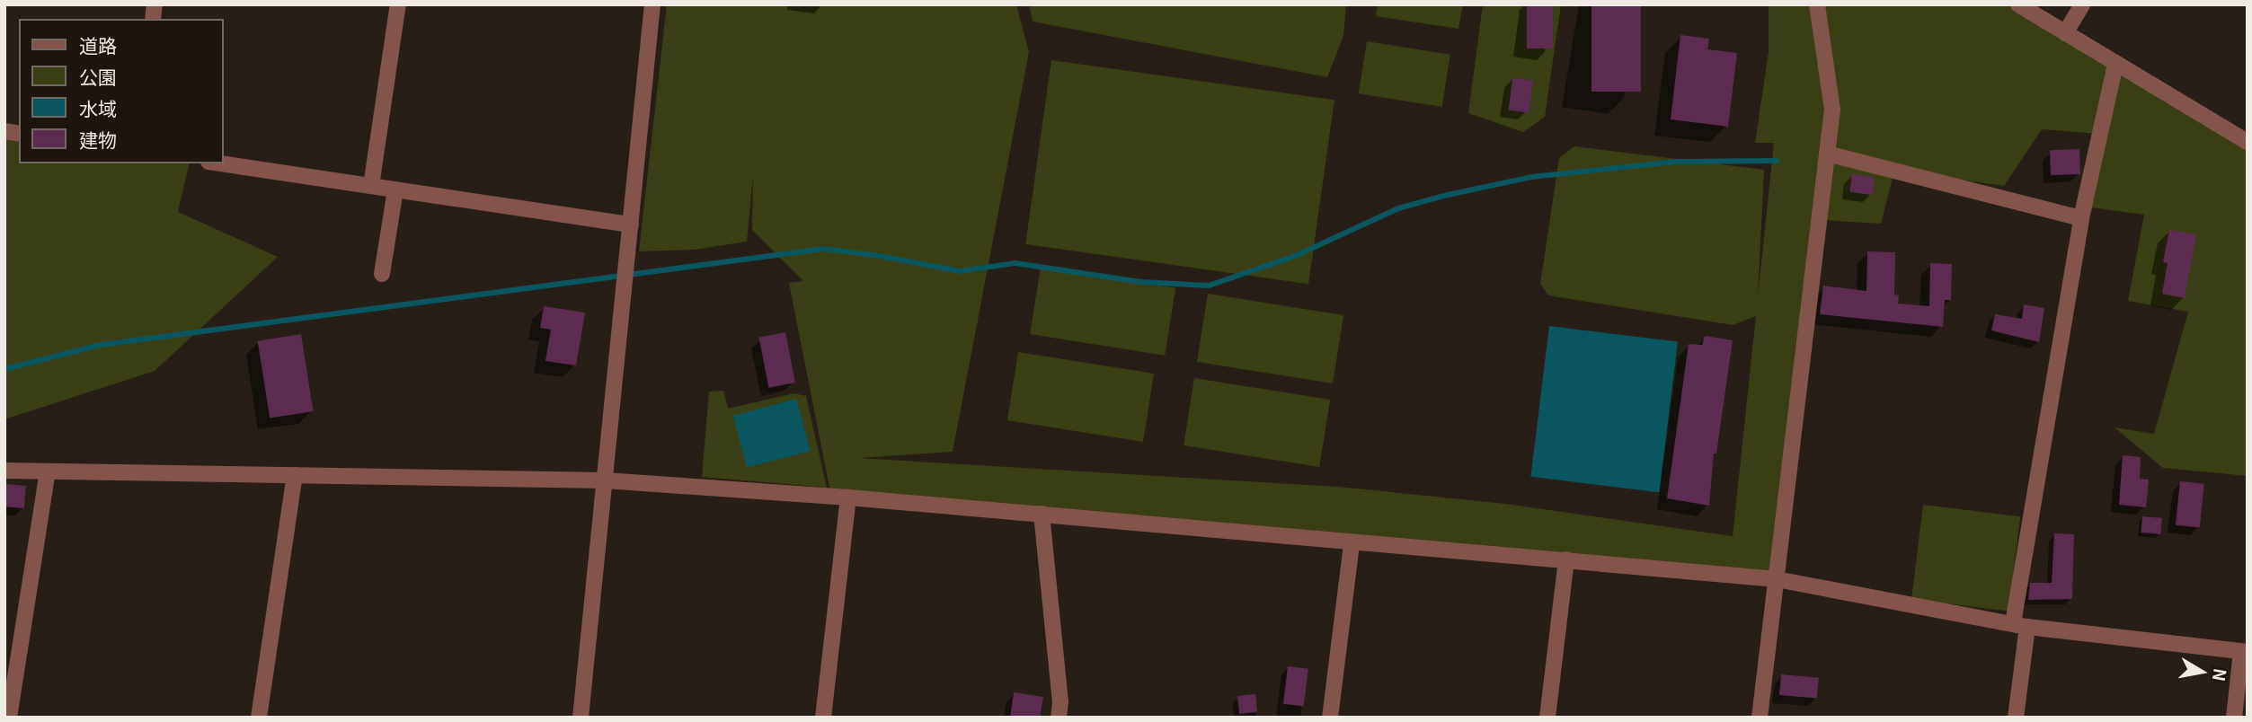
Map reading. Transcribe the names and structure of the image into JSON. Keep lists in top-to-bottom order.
{
  "legend": [
    "道路",
    "公園",
    "水域",
    "建物"
  ],
  "north": "right"
}
